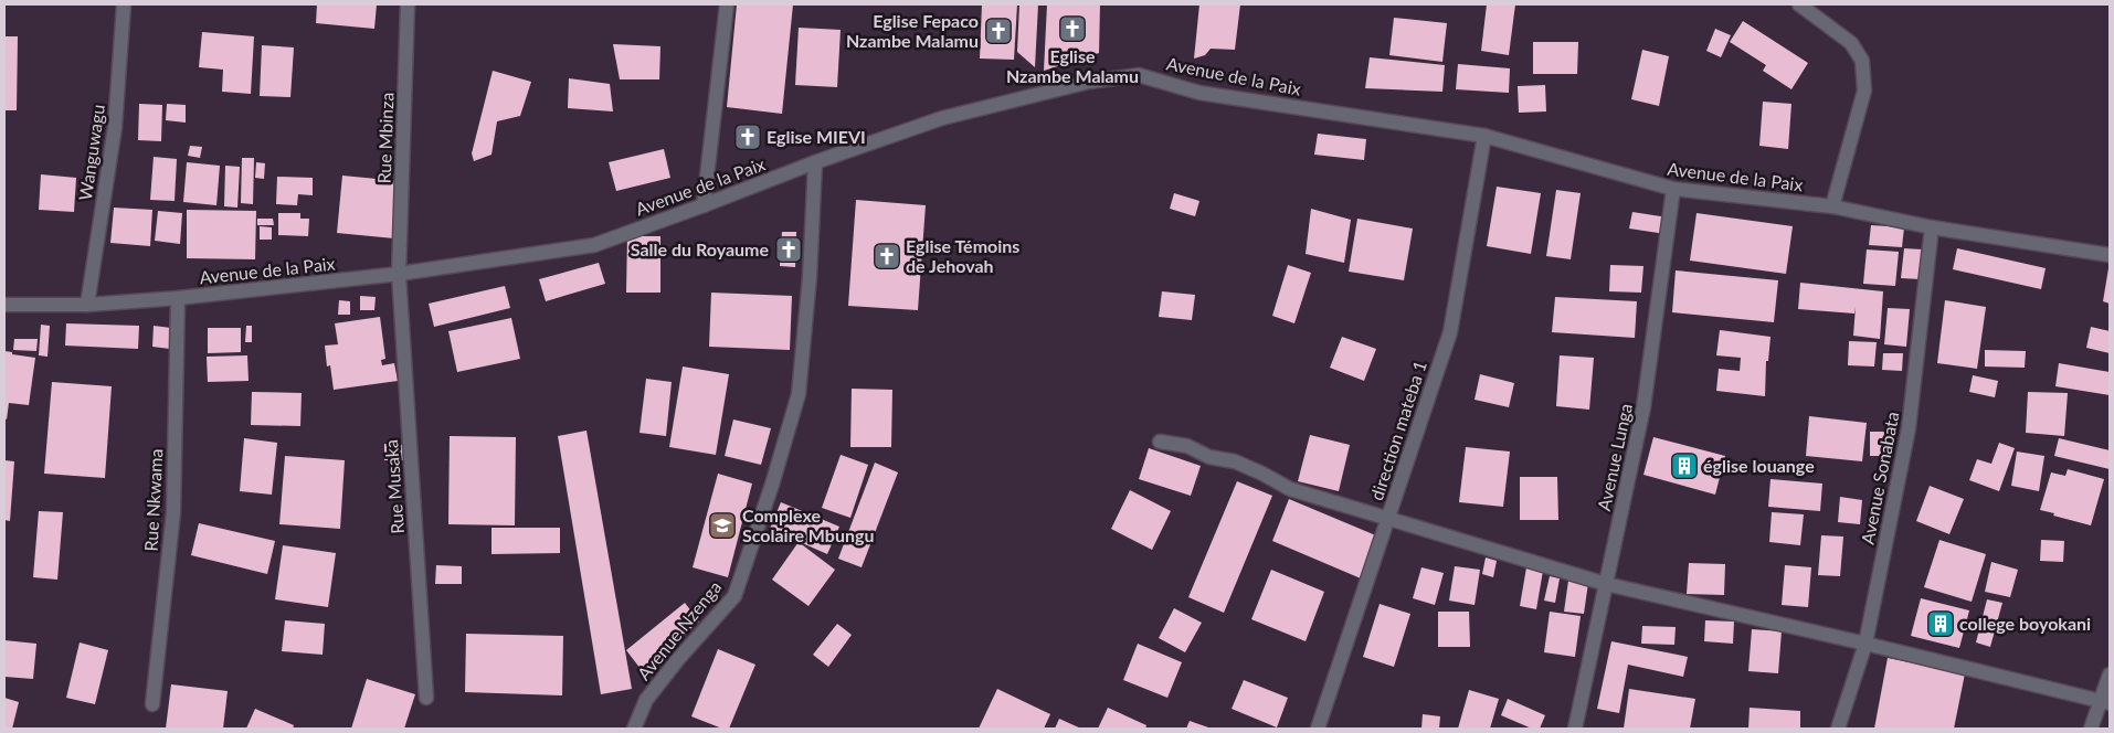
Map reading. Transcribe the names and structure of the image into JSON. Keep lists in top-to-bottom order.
{
  "streets": {
    "street": [
      "Avenue de la Paix",
      "Rue Mbinza",
      "Wanguwagu",
      "direction mateba 1",
      "Avenue Lunga",
      "Avenue Sonabata",
      "Rue Musaka",
      "Rue Nkwama",
      "Avenue Nzenga"
    ]
  },
  "crossings": [
    ["Avenue de la Paix", "Rue Mbinza"],
    ["Avenue de la Paix", "Wanguwagu"],
    ["Avenue de la Paix", "direction mateba 1"],
    ["Avenue de la Paix", "Avenue Lunga"],
    ["Avenue de la Paix", "Avenue Sonabata"],
    ["Avenue de la Paix", "Rue Musaka"],
    ["Avenue de la Paix", "Rue Nkwama"],
    ["Avenue de la Paix", "Avenue Nzenga"],
    ["Rue Mbinza", "Rue Musaka"]
  ],
  "places": {
    "church": [
      "Eglise Nzambe Malamu",
      "Eglise Fepaco Nzambe Malamu",
      "Eglise MIEVI",
      "Salle du Royaume",
      "Eglise Témoins de Jehovah"
    ],
    "building": ["église louange", "college boyokani"],
    "school or university": ["Complexe Scolaire Mbungu"]
  }
}
